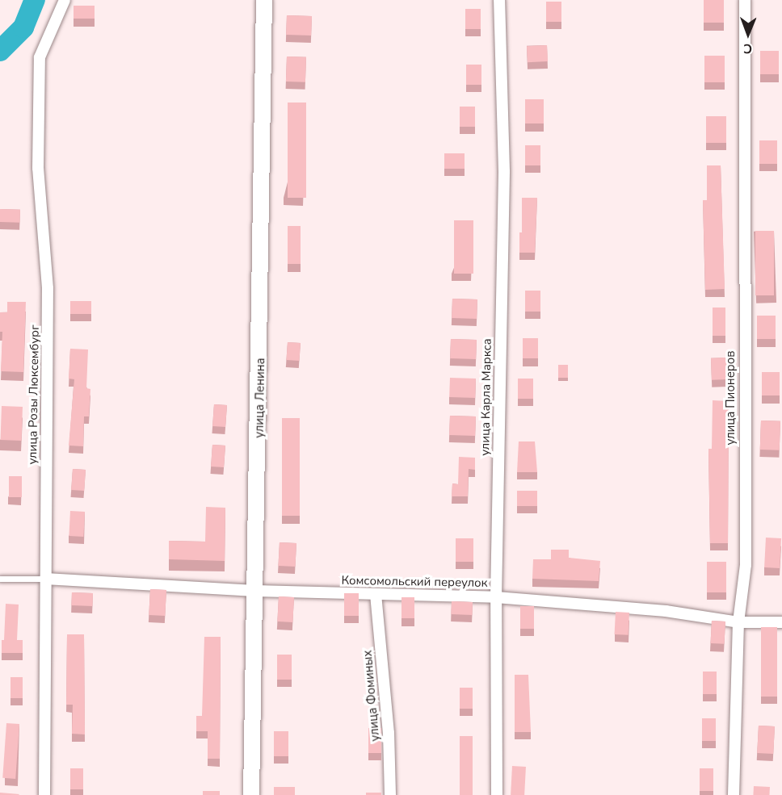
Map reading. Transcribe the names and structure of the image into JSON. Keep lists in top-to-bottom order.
{
  "streets": {
    "main road": ["улица Ленина"],
    "street": [
      "улица Розы Люксембург",
      "улица Карла Маркса",
      "улица Пионеров",
      "Комсомольский переулок",
      "улица Фоминых"
    ]
  },
  "crossings": [
    ["улица Розы Люксембург", "Комсомольский переулок"],
    ["улица Карла Маркса", "Комсомольский переулок"],
    ["улица Ленина", "Комсомольский переулок"],
    ["улица Пионеров", "Комсомольский переулок"],
    ["Комсомольский переулок", "улица Фоминых"]
  ],
  "north": "bottom"
}
